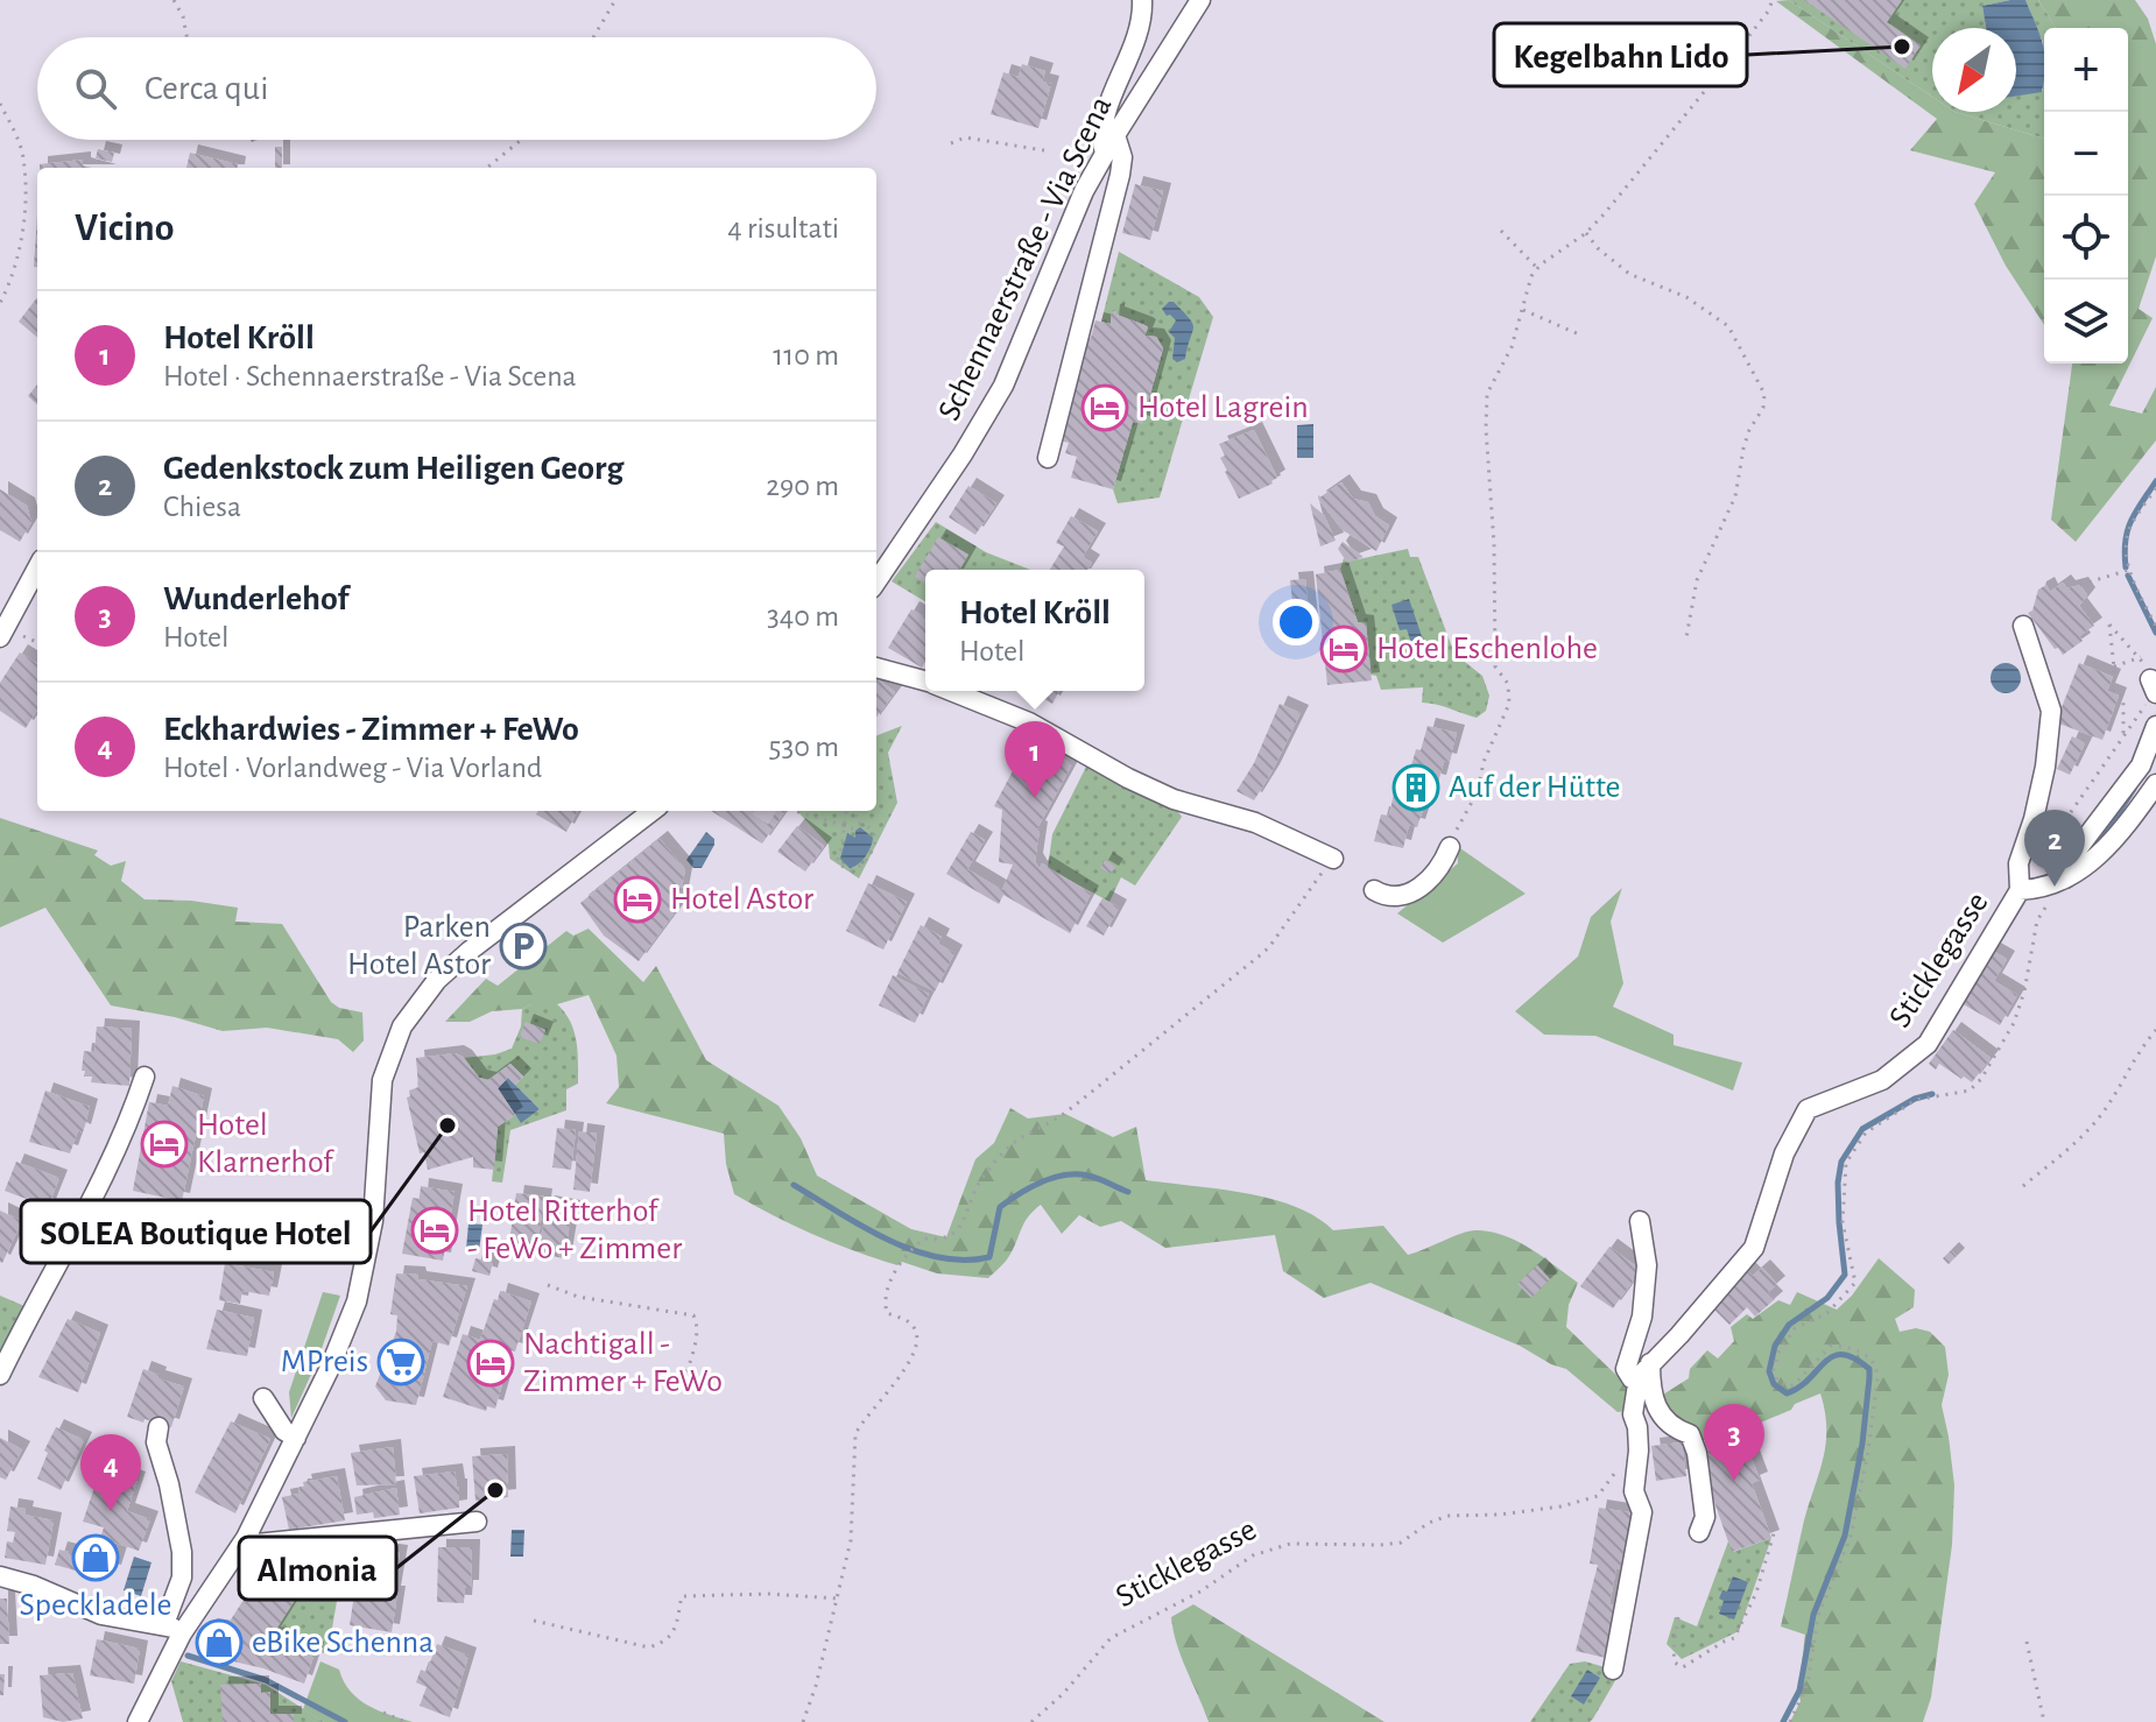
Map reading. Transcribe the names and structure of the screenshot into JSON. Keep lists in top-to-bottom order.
{
  "streets": {
    "street": ["Schennaerstraße - Via Scena", "Sticklegasse"]
  },
  "places": {
    "other": ["Kegelbahn Lido", "SOLEA Boutique Hotel", "Almonia"],
    "hotel": [
      "Hotel Lagrein",
      "Hotel Eschenlohe",
      "Hotel Astor",
      "Hotel Klarnerhof",
      "Hotel Ritterhof - FeWo + Zimmer",
      "Nachtigall - Zimmer + FeWo"
    ],
    "building": ["Auf der Hütte"],
    "parking": ["Parken Hotel Astor"],
    "supermarket": ["MPreis"],
    "shop": ["Speckladele", "eBike Schenna"]
  },
  "north": "bottom left",
  "page": {
    "map_buttons": ["+", "−"],
    "search": "Cerca qui",
    "heading": ["Vicino", "4 risultati"],
    "list": [
      {
        "mark": "1",
        "name": "Hotel Kröll",
        "note": "Hotel · Schennaerstraße - Via Scena",
        "value": "110 m"
      },
      {
        "mark": "2",
        "name": "Gedenkstock zum Heiligen Georg",
        "note": "Chiesa",
        "value": "290 m"
      },
      {
        "mark": "3",
        "name": "Wunderlehof",
        "note": "Hotel",
        "value": "340 m"
      },
      {
        "mark": "4",
        "name": "Eckhardwies - Zimmer + FeWo",
        "note": "Hotel · Vorlandweg - Via Vorland",
        "value": "530 m"
      }
    ],
    "popup": ["Hotel Kröll", "Hotel"],
    "pins": [
      "1",
      "2",
      "3",
      "4"
    ]
  }
}
